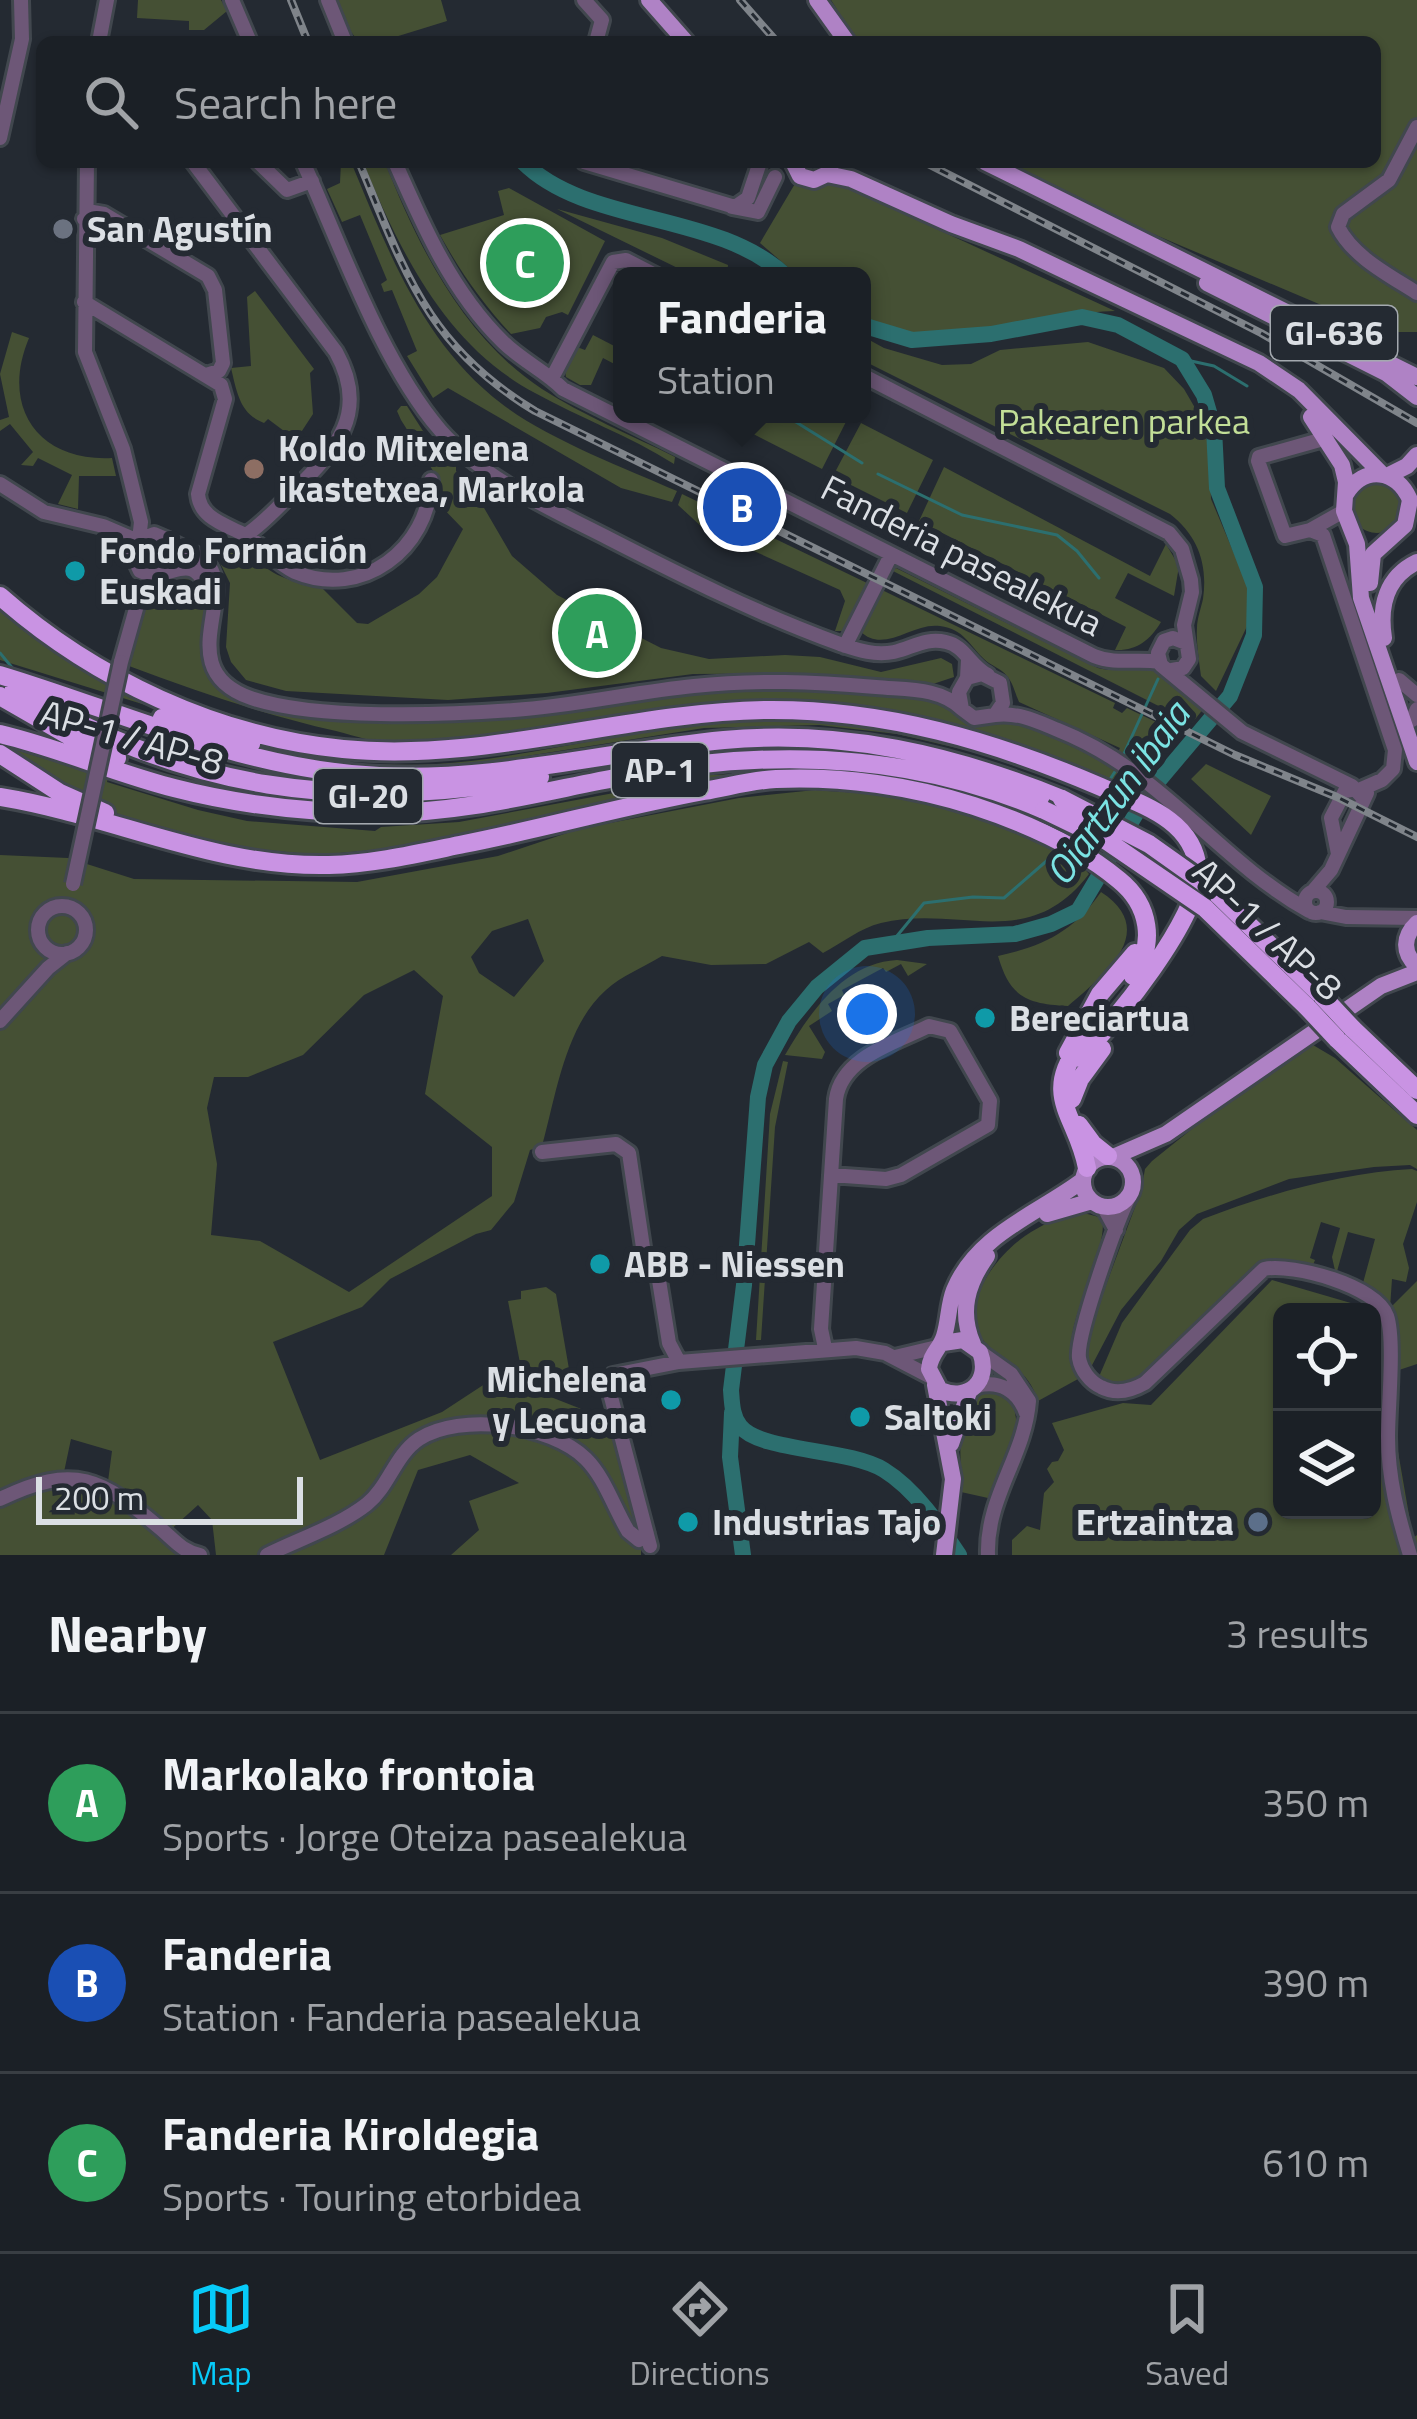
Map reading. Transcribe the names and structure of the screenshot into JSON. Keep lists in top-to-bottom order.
{
  "streets": {
    "highway": ["AP-1 / AP-8", "AP-1", "GI-20"],
    "main road": ["GI-636"],
    "street": ["Fanderia pasealekua"]
  },
  "crossings": [
    ["AP-1 / AP-8", "GI-20"]
  ],
  "water": ["Oiartzun ibaia"],
  "parks": ["Pakearen parkea"],
  "places": [
    "San Agustín",
    "Koldo Mitxelena ikastetxea, Markola",
    "Fondo Formación Euskadi",
    "Bereciartua",
    "ABB - Niessen",
    "Michelena y Lecuona",
    "Saltoki",
    "Industrias Tajo",
    "Ertzaintza"
  ],
  "scale_bar": "200 m",
  "page": {
    "search": "Search here",
    "pins": ["C", "B", "A"],
    "popup": ["Fanderia", "Station"],
    "scale": "200 m",
    "heading": ["Nearby", "3 results"],
    "list": [
      {
        "mark": "A",
        "name": "Markolako frontoia",
        "note": "Sports · Jorge Oteiza pasealekua",
        "value": "350 m"
      },
      {
        "mark": "B",
        "name": "Fanderia",
        "note": "Station · Fanderia pasealekua",
        "value": "390 m"
      },
      {
        "mark": "C",
        "name": "Fanderia Kiroldegia",
        "note": "Sports · Touring etorbidea",
        "value": "610 m"
      }
    ],
    "nav": ["Map", "Directions", "Saved"]
  }
}
